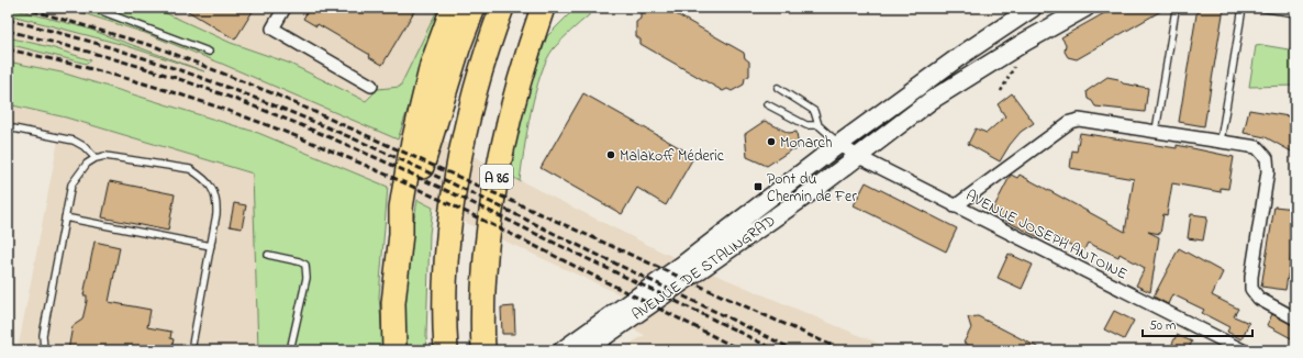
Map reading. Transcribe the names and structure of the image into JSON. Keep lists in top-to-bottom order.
{
  "streets": {
    "highway": ["A 86"],
    "main road": ["AVENUE DE STALINGRAD"],
    "street": ["AVENUE JOSEPH ANTOINE"]
  },
  "crossings": [
    ["AVENUE JOSEPH ANTOINE", "AVENUE DE STALINGRAD"]
  ],
  "places": {
    "other": ["Monarch", "Malakoff Méderic"],
    "transit": ["Pont du Chemin de Fer"]
  },
  "scale_bar": "50 m"
}
